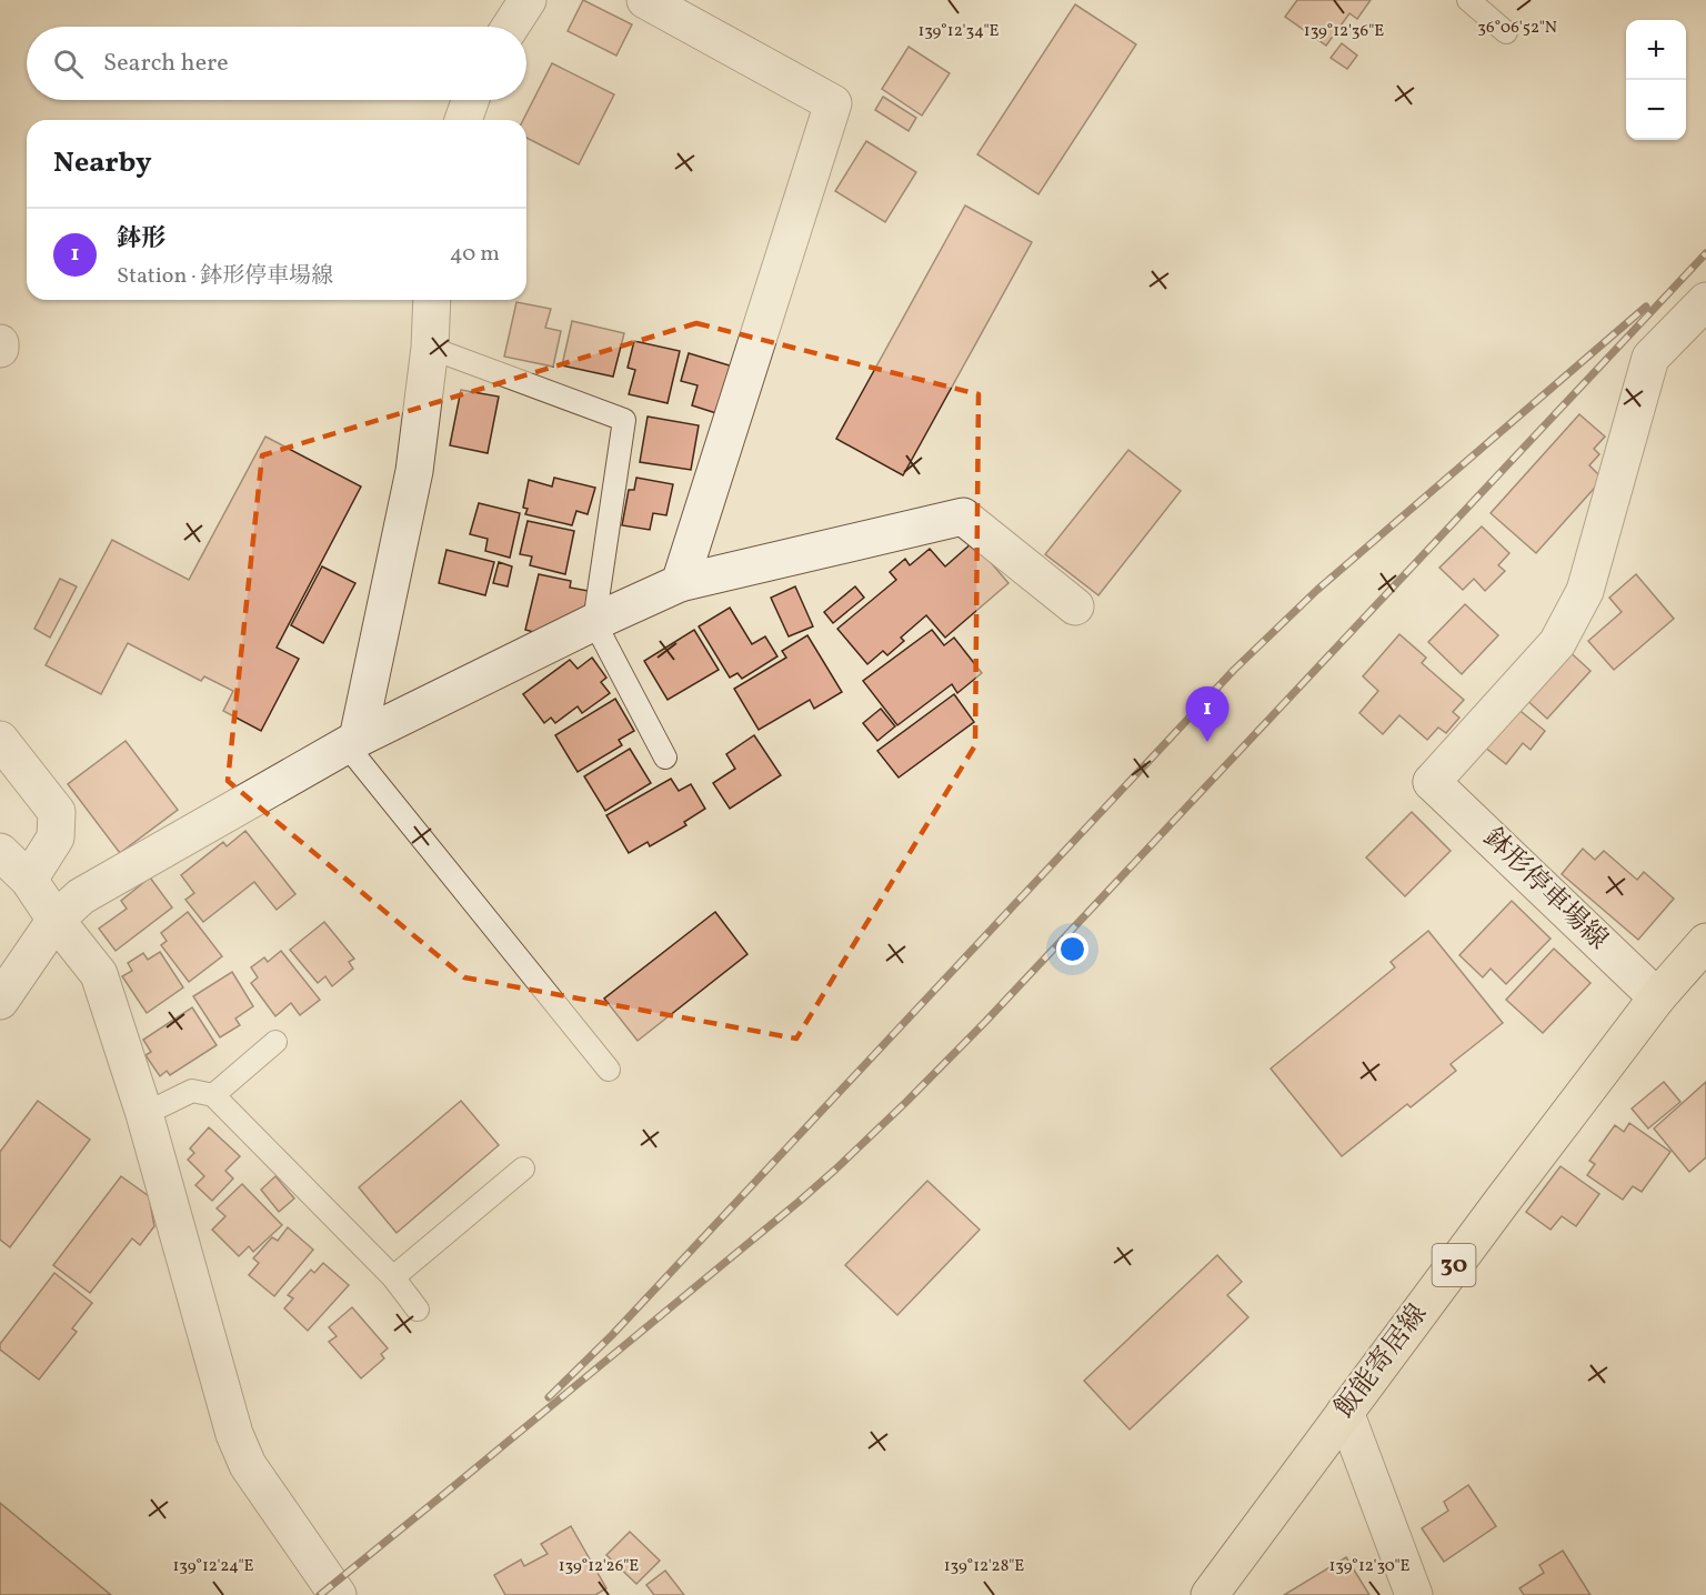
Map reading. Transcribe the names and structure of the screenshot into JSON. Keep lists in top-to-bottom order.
{
  "streets": {
    "main road": ["30", "飯能寄居線"],
    "street": ["鉢形停車場線"]
  },
  "crossings": [
    ["鉢形停車場線", "飯能寄居線"]
  ],
  "page": {
    "map_buttons": ["+", "−"],
    "search": "Search here",
    "heading": "Nearby",
    "list": [
      {
        "mark": "1",
        "name": "鉢形",
        "note": "Station · 鉢形停車場線",
        "value": "40 m"
      }
    ],
    "pins": "1"
  },
  "coordinates": [
    "36°06'52\"N",
    "139°12'34\"E",
    "139°12'36\"E",
    "139°12'24\"E",
    "139°12'26\"E",
    "139°12'28\"E",
    "139°12'30\"E"
  ]
}
